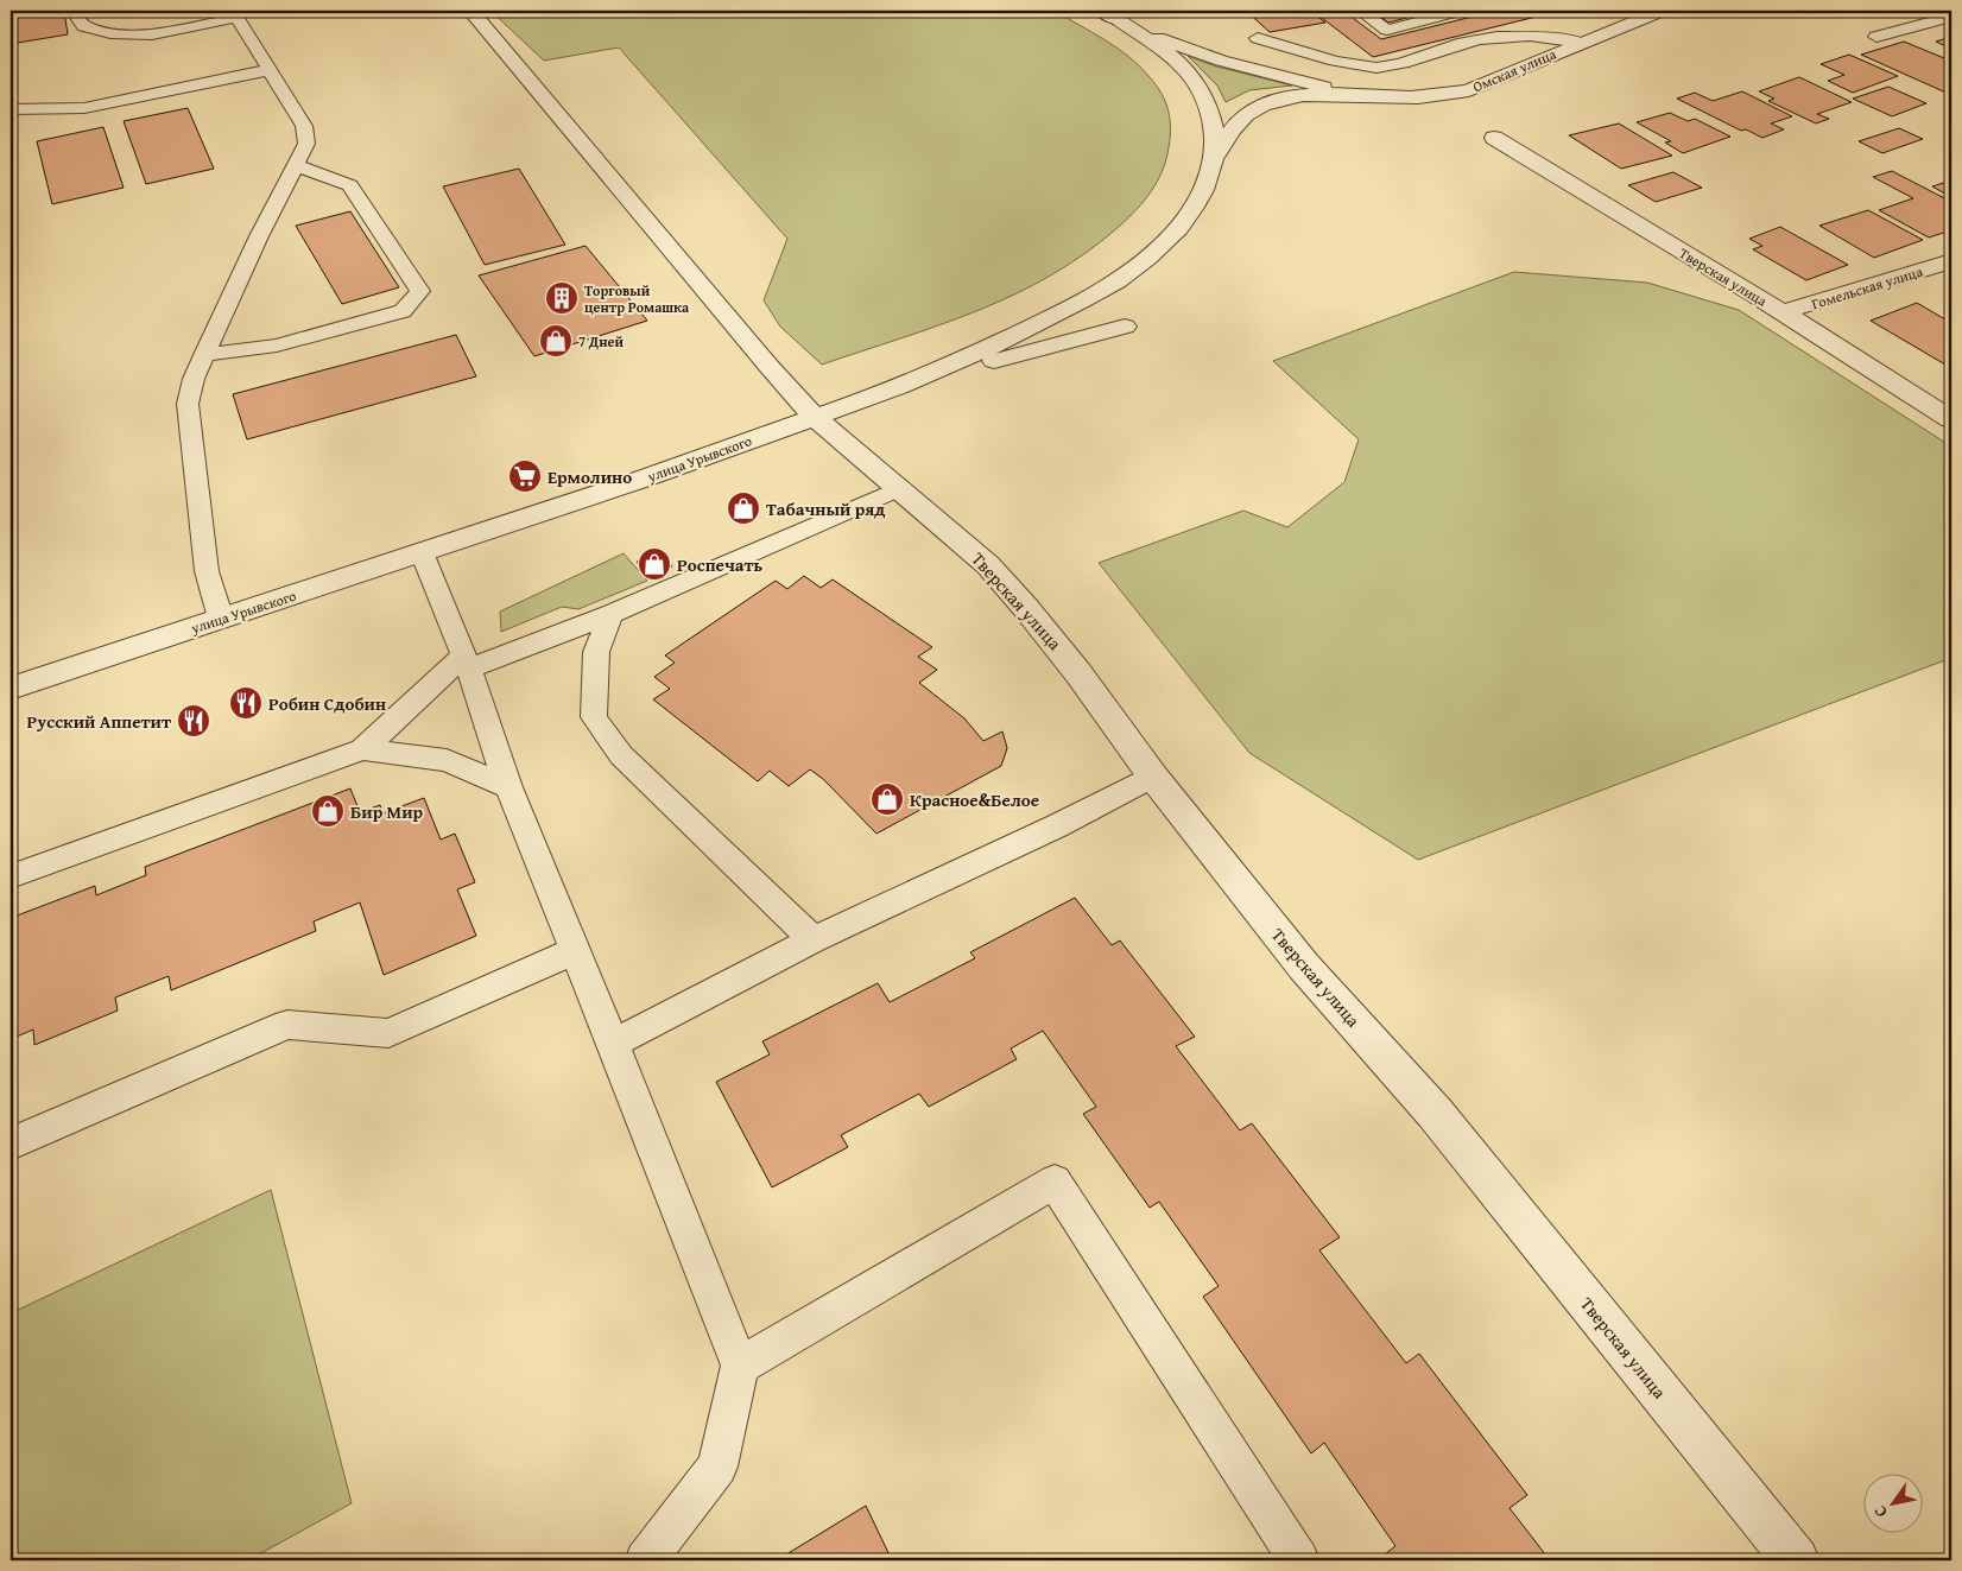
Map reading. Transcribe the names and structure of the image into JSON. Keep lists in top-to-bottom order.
{
  "streets": {
    "street": [
      "Омская улица",
      "Тверская улица",
      "Гомельская улица",
      "улица Урывского"
    ]
  },
  "crossings": [
    ["Тверская улица", "Гомельская улица"],
    ["Тверская улица", "улица Урывского"]
  ],
  "places": {
    "building": ["Торговый центр Ромашка"],
    "shop": [
      "7 Дней",
      "Табачный ряд",
      "Роспечать",
      "Красное&Белое",
      "Бир Мир"
    ],
    "supermarket": ["Ермолино"],
    "restaurant": ["Робин Сдобин", "Русский Аппетит"]
  },
  "north": "bottom left"
}
